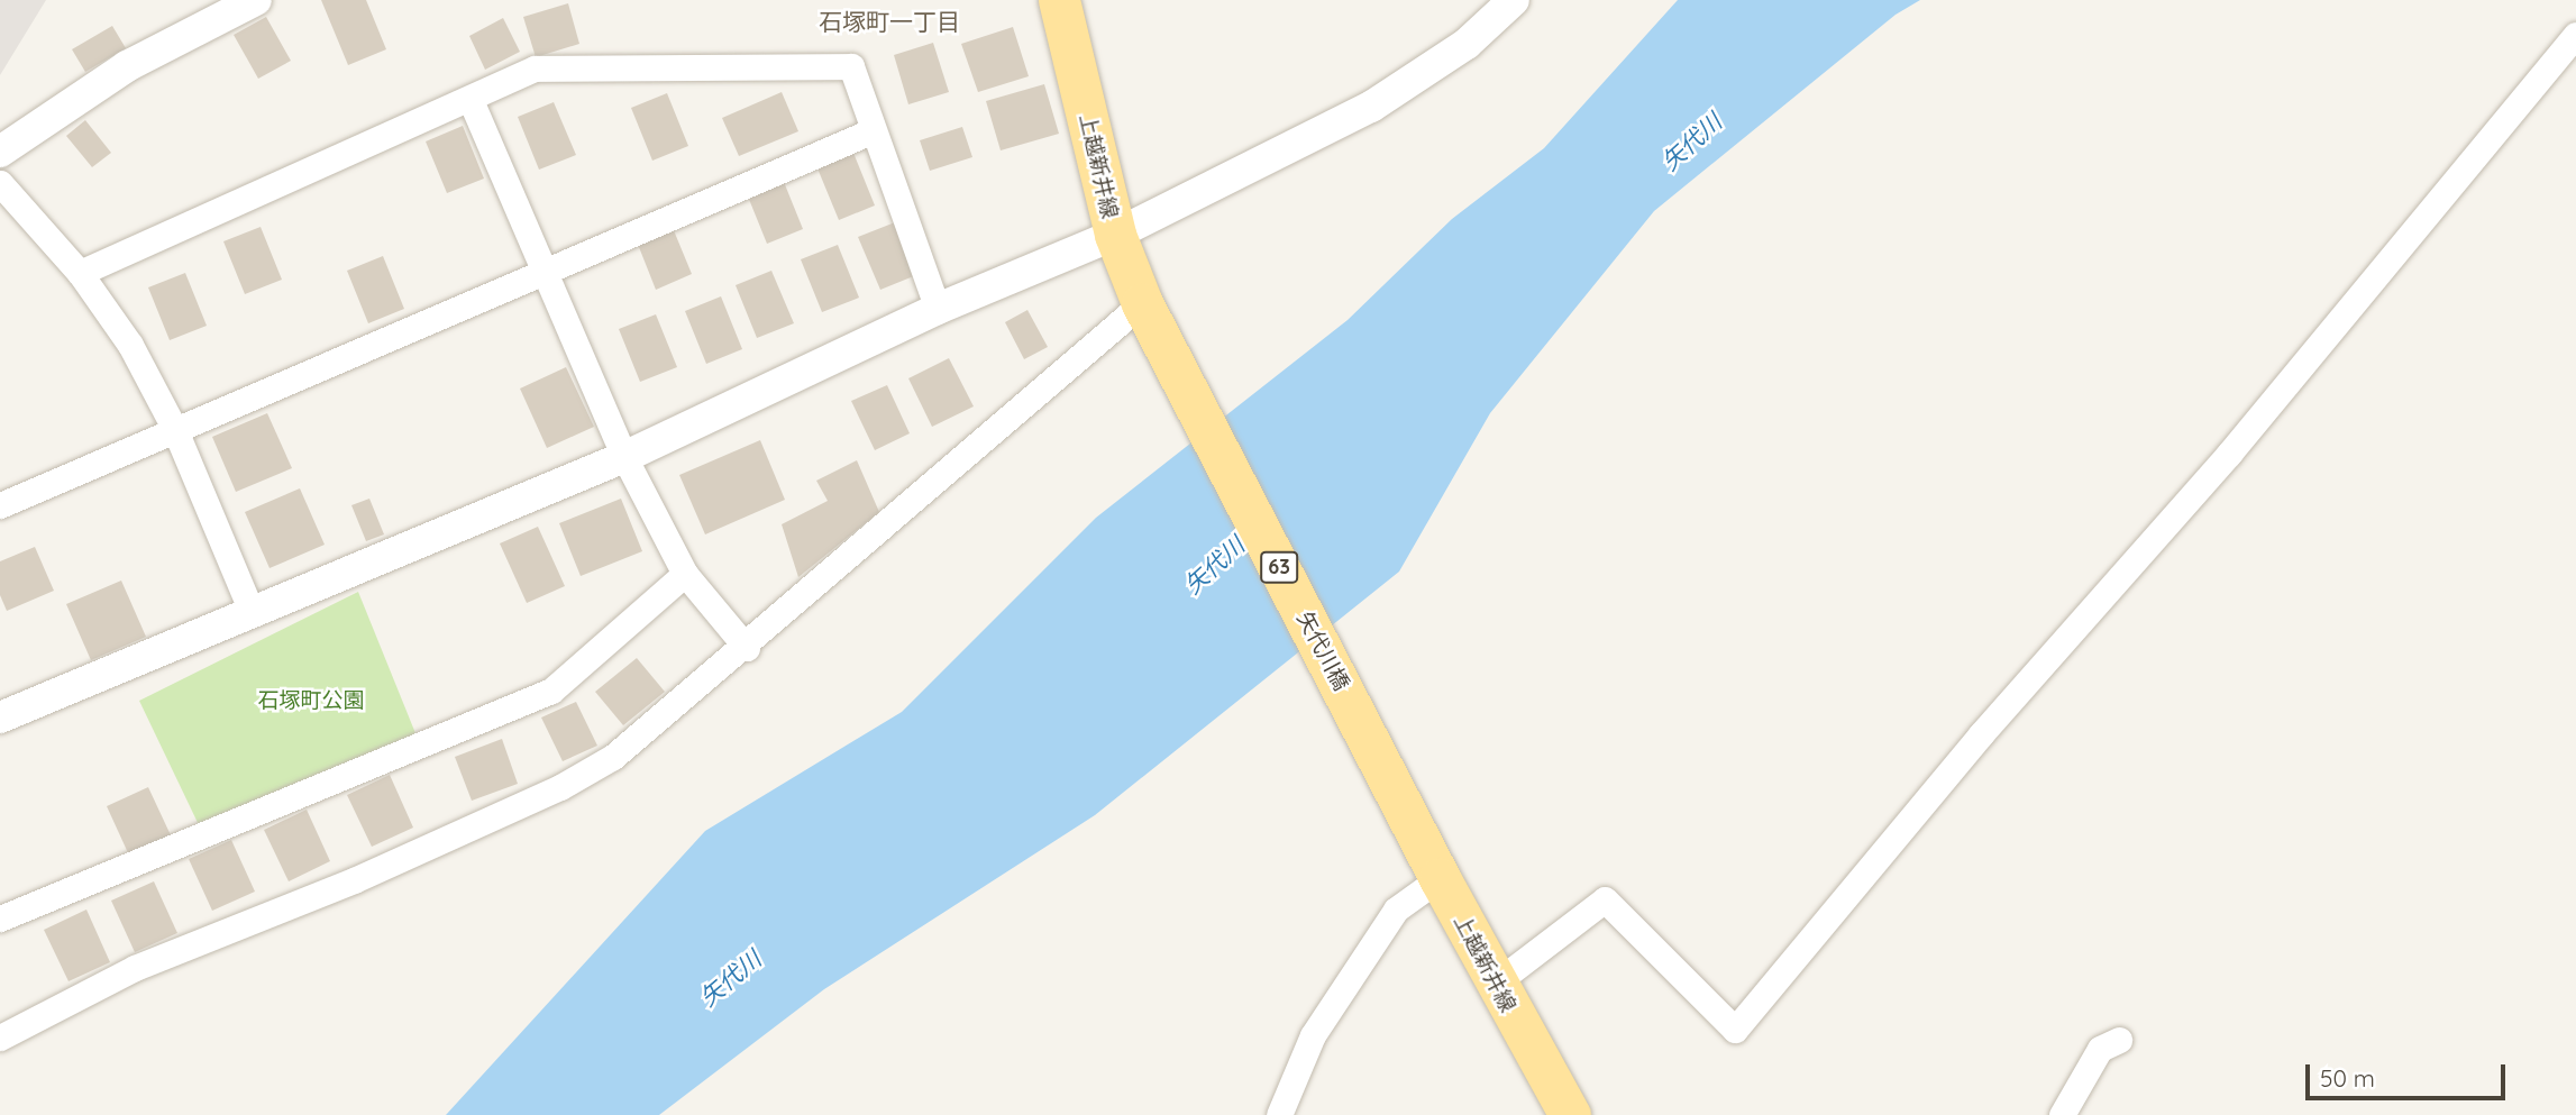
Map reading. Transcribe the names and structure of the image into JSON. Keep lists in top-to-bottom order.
{
  "streets": {
    "main road": ["上越新井線", "63", "矢代川橋"]
  },
  "crossings": [
    ["上越新井線", "矢代川橋"]
  ],
  "districts": ["石塚町一丁目"],
  "water": ["矢代川"],
  "parks": ["石塚町公園"],
  "scale_bar": "50 m"
}
